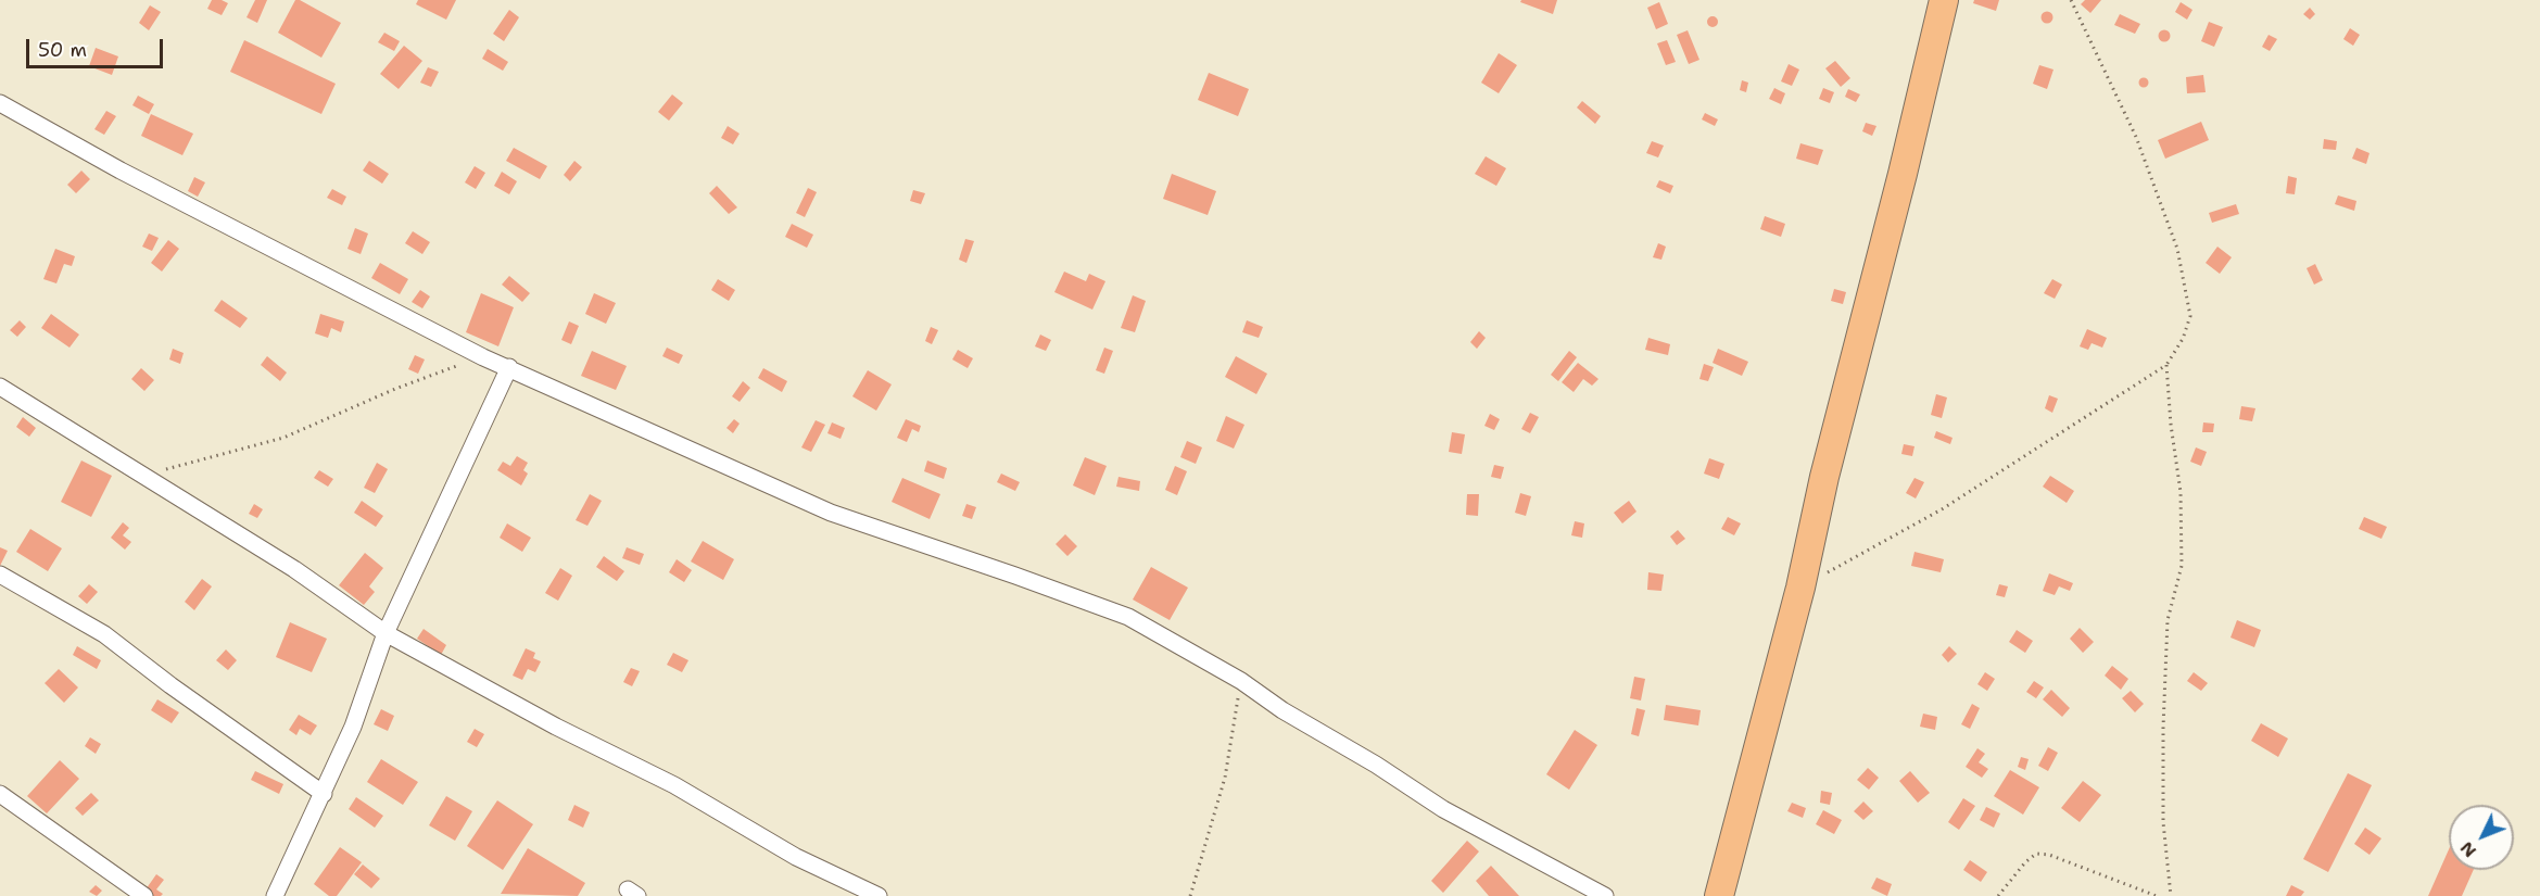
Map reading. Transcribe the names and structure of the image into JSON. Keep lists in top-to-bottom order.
{
  "scale_bar": "50 m",
  "north": "bottom left"
}
